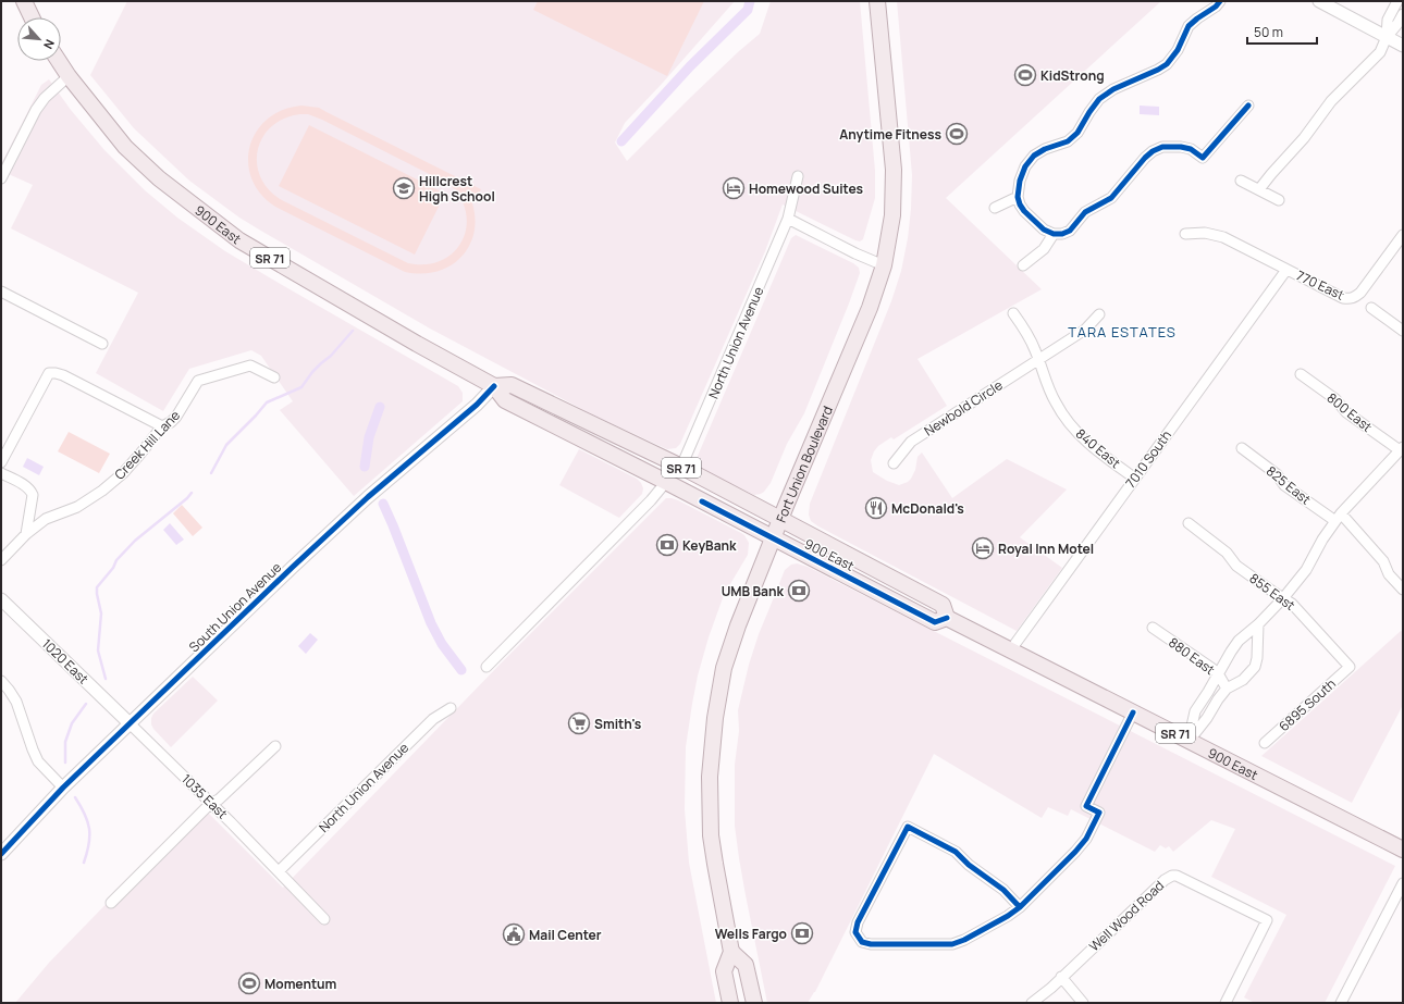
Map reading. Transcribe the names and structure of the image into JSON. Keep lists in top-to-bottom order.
{
  "streets": {
    "main road": ["900 East", "SR 71", "Fort Union Boulevard"],
    "street": [
      "770 East",
      "North Union Avenue",
      "Newbold Circle",
      "800 East",
      "Creek Hill Lane",
      "840 East",
      "7010 South",
      "825 East",
      "855 East",
      "South Union Avenue",
      "880 East",
      "1020 East",
      "6895 South",
      "1035 East",
      "Well Wood Road"
    ]
  },
  "crossings": [
    ["900 East", "North Union Avenue"],
    ["900 East", "7010 South"],
    ["900 East", "Fort Union Boulevard"],
    ["900 East", "South Union Avenue"],
    ["770 East", "7010 South"],
    ["North Union Avenue", "1035 East"],
    ["Newbold Circle", "840 East"],
    ["840 East", "7010 South"],
    ["855 East", "6895 South"],
    ["South Union Avenue", "1020 East"],
    ["South Union Avenue", "1035 East"],
    ["1020 East", "1035 East"]
  ],
  "districts": ["TARA ESTATES"],
  "places": {
    "sports": ["KidStrong", "Anytime Fitness", "Momentum"],
    "school or university": ["Hillcrest High School"],
    "hotel": ["Homewood Suites", "Royal Inn Motel"],
    "restaurant": ["McDonald's"],
    "bank": ["KeyBank", "UMB Bank", "Wells Fargo"],
    "supermarket": ["Smith's"],
    "public building": ["Mail Center"]
  },
  "scale_bar": "50 m",
  "north": "bottom right"
}
